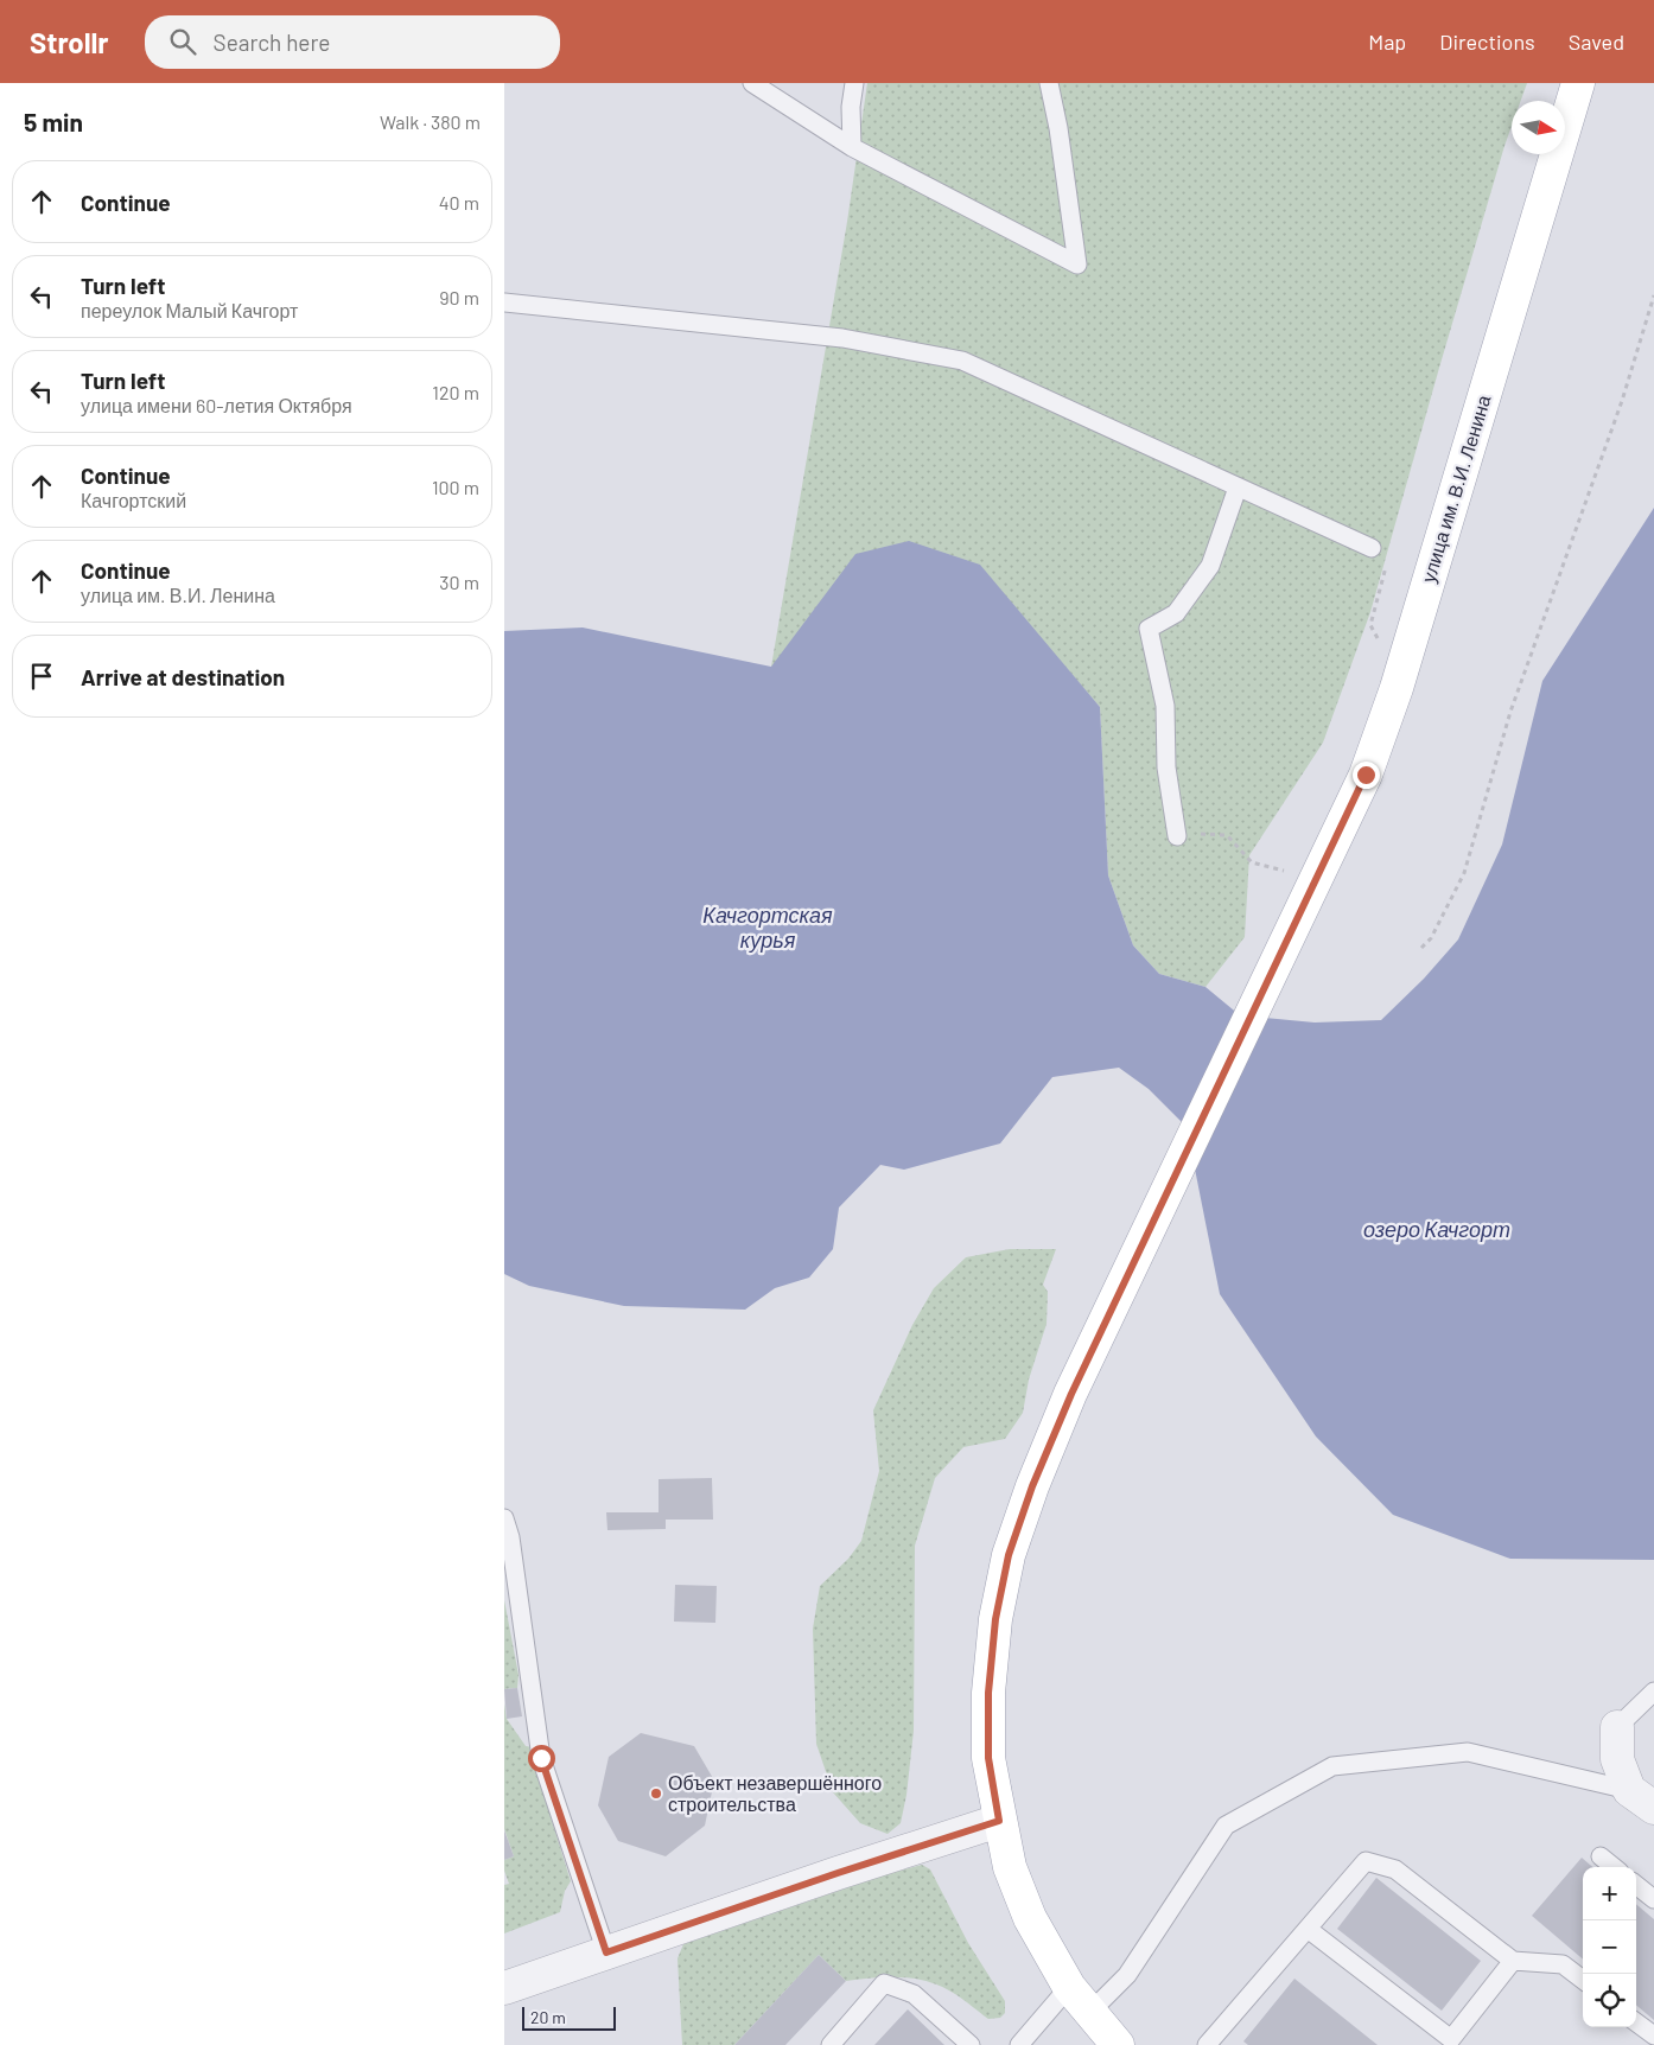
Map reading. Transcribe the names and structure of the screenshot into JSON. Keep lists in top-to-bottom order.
{
  "streets": {
    "main road": ["улица им. В.И. Ленина"]
  },
  "water": ["Качгортская курья", "озеро Качгорт"],
  "places": ["Объект незавершённого строительства"],
  "scale_bar": "20 m",
  "north": "right",
  "page": {
    "header": "Strollr",
    "search": "Search here",
    "nav": ["Map", "Directions", "Saved"],
    "heading": ["5 min", "Walk · 380 m"],
    "list": [
      ["Continue", "40 m"],
      ["Turn left", "переулок Малый Качгорт", "90 m"],
      ["Turn left", "улица имени 60-летия Октября", "120 m"],
      ["Continue", "Качгортский", "100 m"],
      ["Continue", "улица им. В.И. Ленина", "30 m"],
      "Arrive at destination"
    ],
    "map_buttons": ["+", "−"],
    "scale": "20 m"
  }
}
